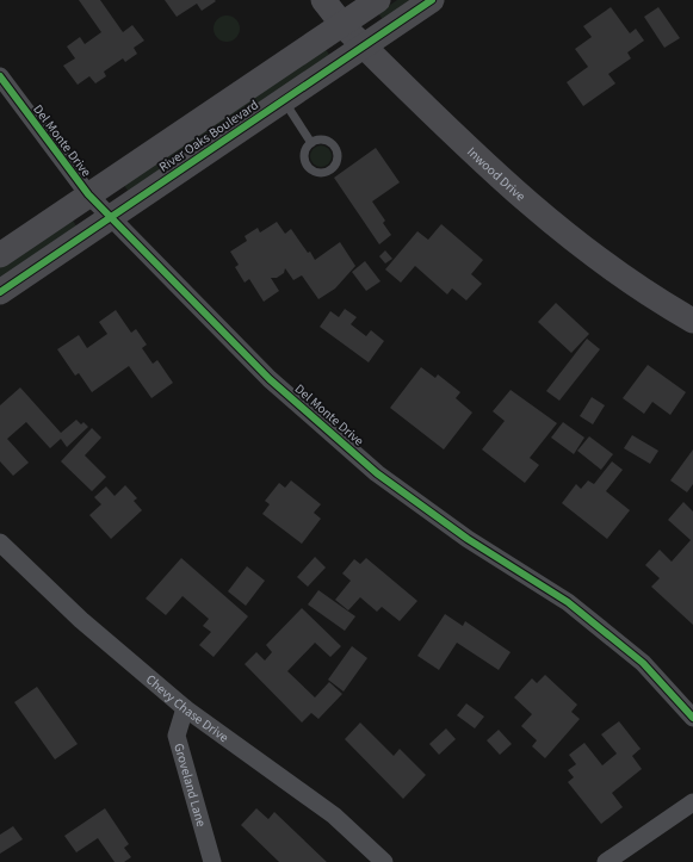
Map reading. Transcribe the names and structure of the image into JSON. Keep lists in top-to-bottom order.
{
  "streets": {
    "street": [
      "River Oaks Boulevard",
      "Del Monte Drive",
      "Inwood Drive",
      "Chevy Chase Drive",
      "Groveland Lane"
    ]
  },
  "crossings": [
    ["River Oaks Boulevard", "Del Monte Drive"],
    ["River Oaks Boulevard", "Inwood Drive"],
    ["Chevy Chase Drive", "Groveland Lane"]
  ]
}
